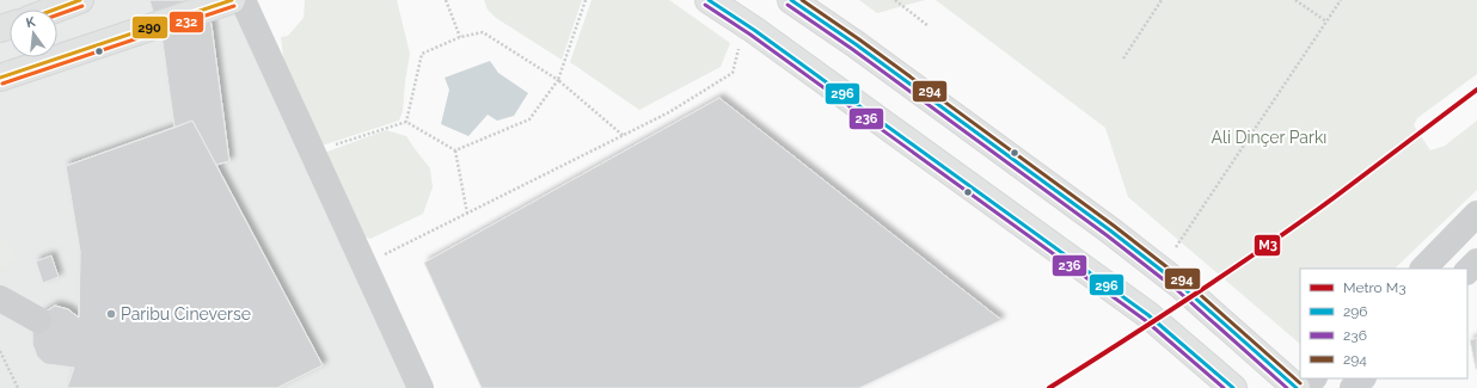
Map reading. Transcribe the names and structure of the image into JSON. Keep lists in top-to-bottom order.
{
  "parks": ["Ali Dinçer Parkı"],
  "places": ["Paribu Cineverse"],
  "lines": [
    "transit line 296",
    "transit line 294",
    "transit line 290",
    "transit line 236",
    "transit line 232",
    "metro line M3"
  ],
  "legend": [
    "Metro M3",
    "296",
    "236",
    "294"
  ],
  "north": "top"
}
